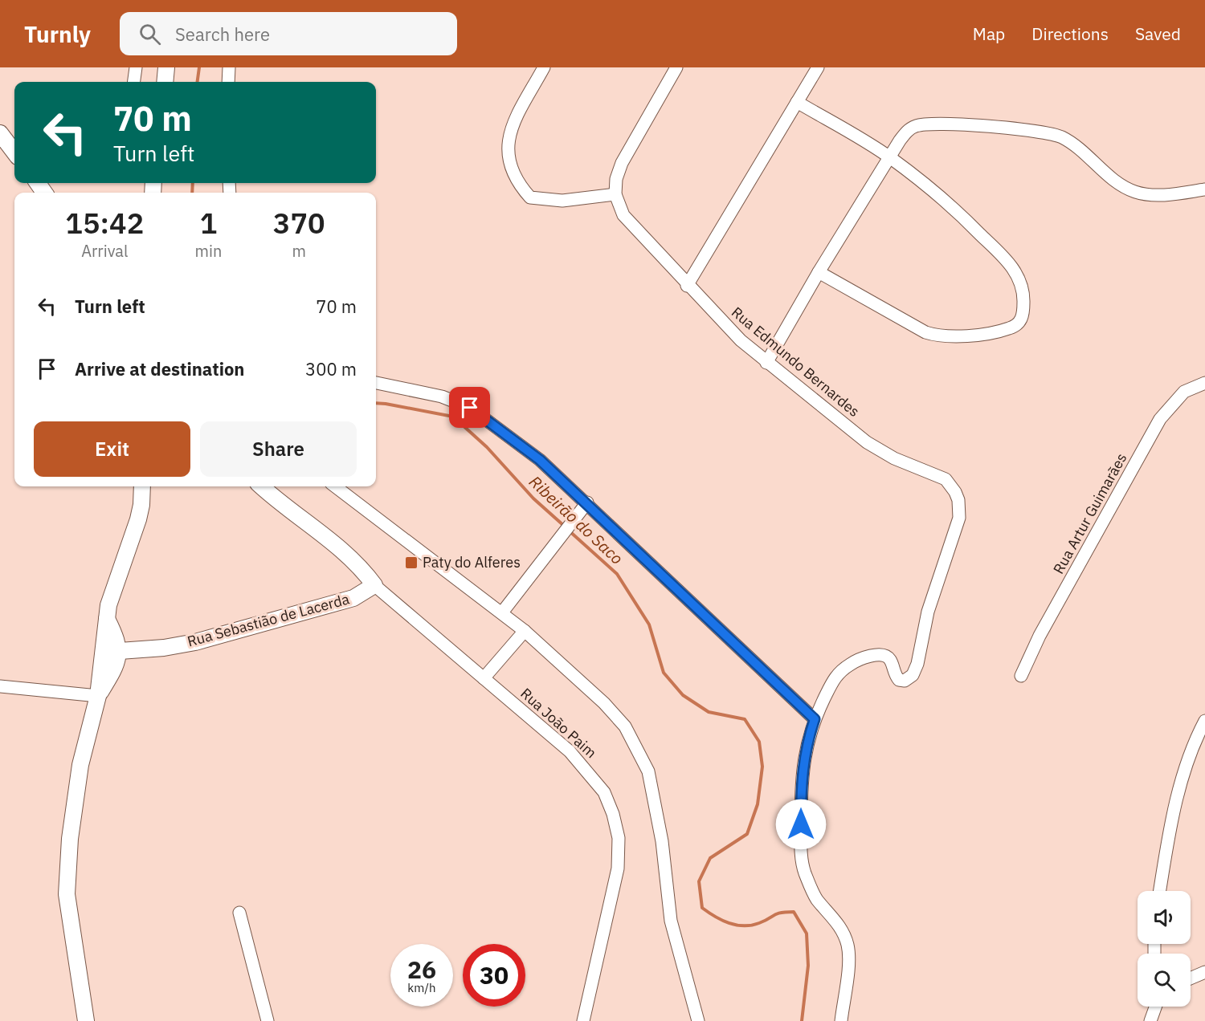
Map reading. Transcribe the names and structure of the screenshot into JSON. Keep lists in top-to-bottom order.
{
  "streets": {
    "main road": ["Rua Sebastião de Lacerda"],
    "street": ["Rua Edmundo Bernardes", "Rua Artur Guimarães", "Rua João Paim"]
  },
  "crossings": [
    ["Rua Sebastião de Lacerda", "Rua João Paim"]
  ],
  "water": ["Ribeirão do Saco"],
  "places": {
    "transit": ["Paty do Alferes"]
  },
  "page": {
    "header": "Turnly",
    "search": "Search here",
    "nav": ["Map", "Directions", "Saved"],
    "turn": ["70 m", "Turn left"],
    "eta": [
      "15:42",
      "Arrival",
      "1",
      "min",
      "370",
      "m"
    ],
    "list": [
      {
        "name": "Turn left",
        "value": "70 m"
      },
      {
        "name": "Arrive at destination",
        "value": "300 m"
      }
    ],
    "buttons": ["Exit", "Share"],
    "speed": "26 km/h",
    "limit": "30"
  }
}
